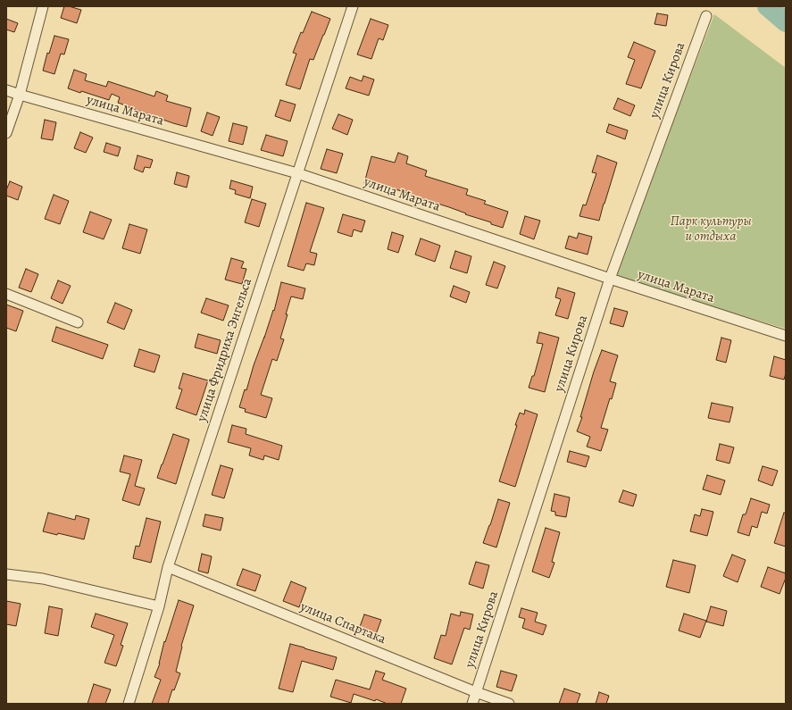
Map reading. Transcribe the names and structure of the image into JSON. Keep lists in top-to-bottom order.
{
  "streets": {
    "street": [
      "улица Кирова",
      "улица Марата",
      "улица Фридриха Энгельса",
      "улица Спартака"
    ]
  },
  "crossings": [
    ["улица Кирова", "улица Марата"],
    ["улица Кирова", "улица Спартака"],
    ["улица Марата", "улица Фридриха Энгельса"],
    ["улица Фридриха Энгельса", "улица Спартака"]
  ],
  "parks": ["Парк культуры и отдыха"]
}
